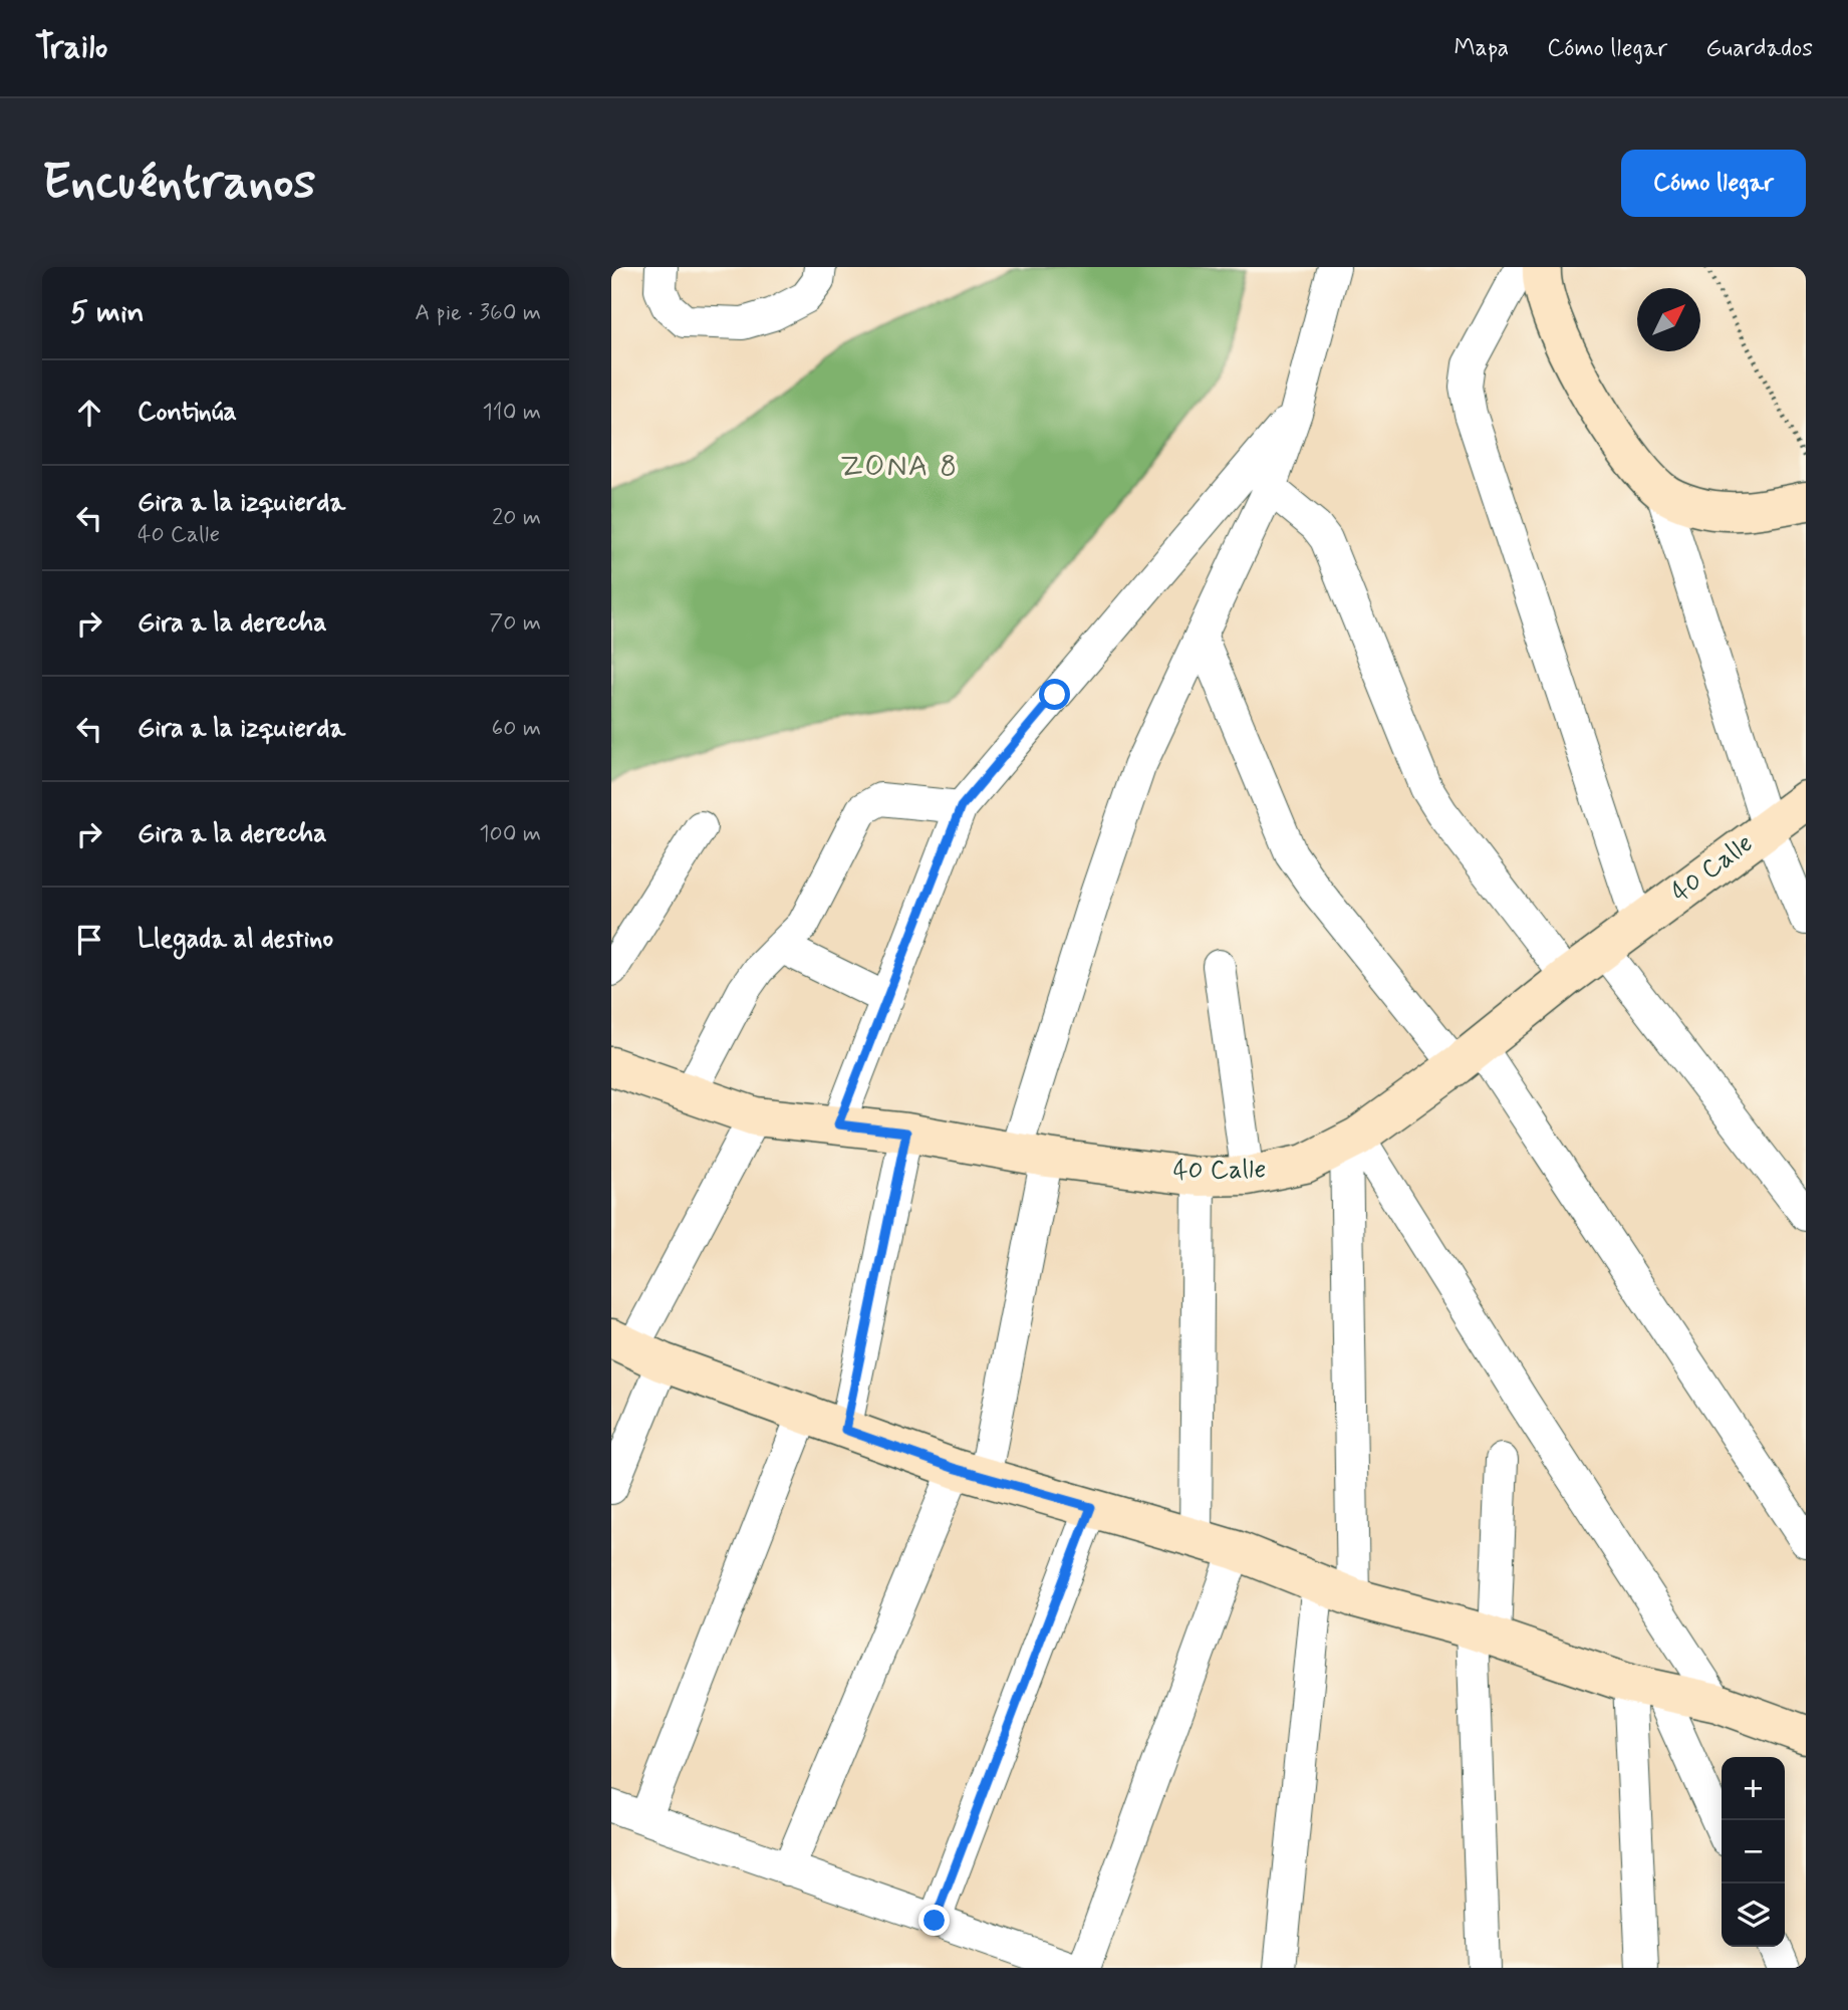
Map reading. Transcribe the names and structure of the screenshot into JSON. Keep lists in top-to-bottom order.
{
  "streets": {
    "street": ["40 Calle"]
  },
  "districts": ["ZONA 8"],
  "north": "top right",
  "page": {
    "header": "Trailo",
    "nav": ["Mapa", "Cómo llegar", "Guardados"],
    "buttons": "Cómo llegar",
    "title": "Encuéntranos",
    "heading": ["5 min", "A pie · 360 m"],
    "list": [
      ["Continúa", "110 m"],
      ["Gira a la izquierda", "40 Calle", "20 m"],
      ["Gira a la derecha", "70 m"],
      ["Gira a la izquierda", "60 m"],
      ["Gira a la derecha", "100 m"],
      "Llegada al destino"
    ],
    "map_buttons": ["+", "−"]
  }
}
